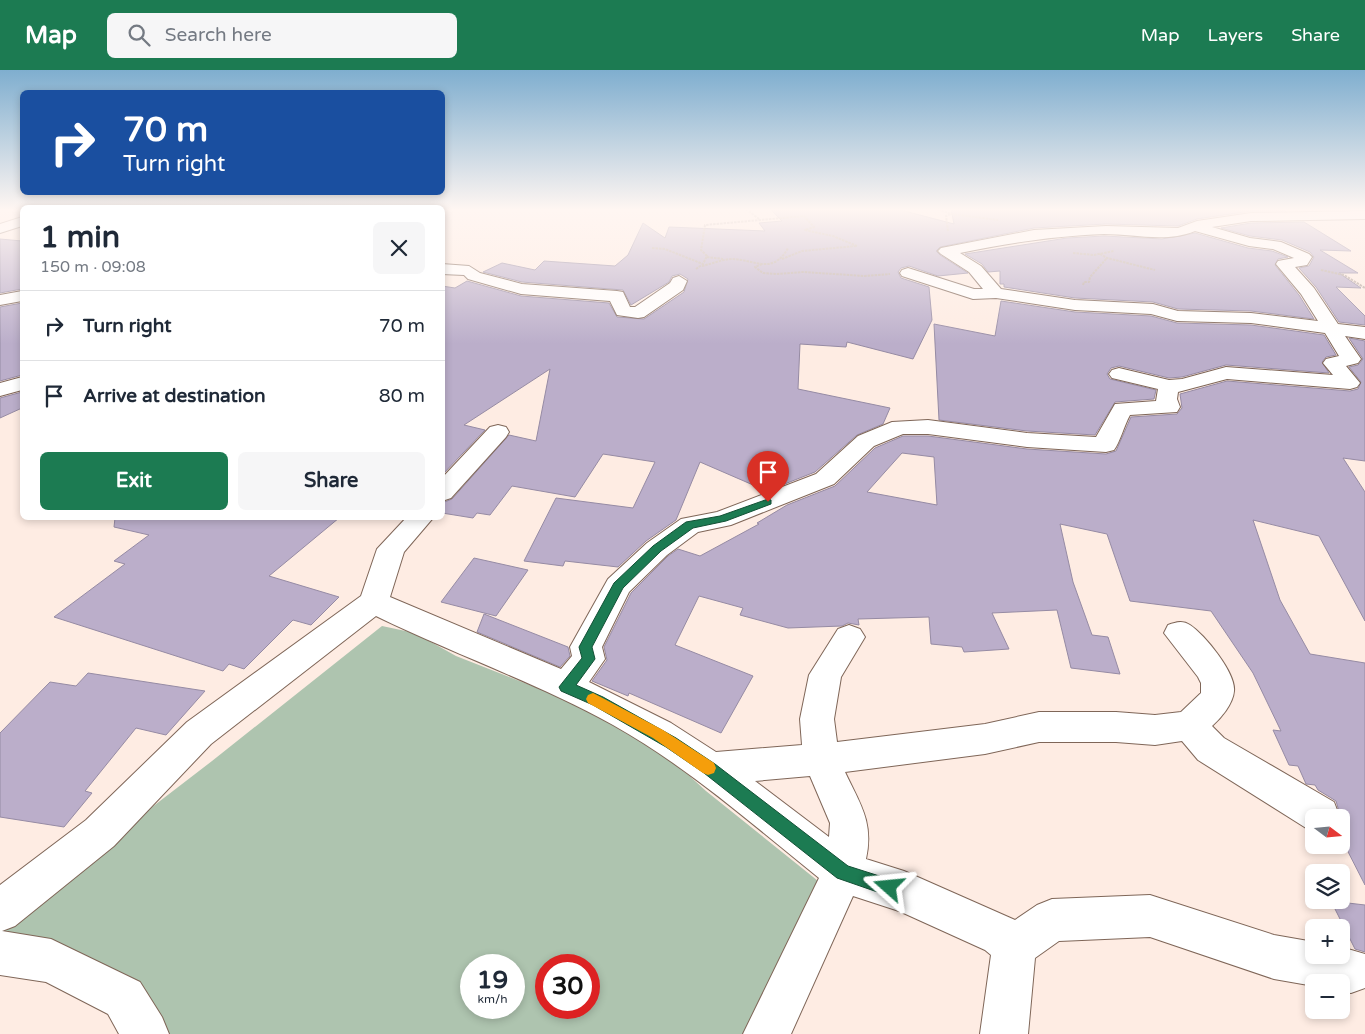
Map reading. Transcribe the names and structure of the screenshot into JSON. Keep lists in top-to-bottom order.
{
  "north": "right",
  "page": {
    "header": "Map",
    "search": "Search here",
    "nav": ["Map", "Layers", "Share"],
    "turn": ["70 m", "Turn right"],
    "heading": ["1 min", "150 m · 09:08"],
    "list": [
      {
        "name": "Turn right",
        "value": "70 m"
      },
      {
        "name": "Arrive at destination",
        "value": "80 m"
      }
    ],
    "buttons": ["Exit", "Share"],
    "map_buttons": ["+", "−"],
    "speed": "19 km/h",
    "limit": "30"
  }
}
